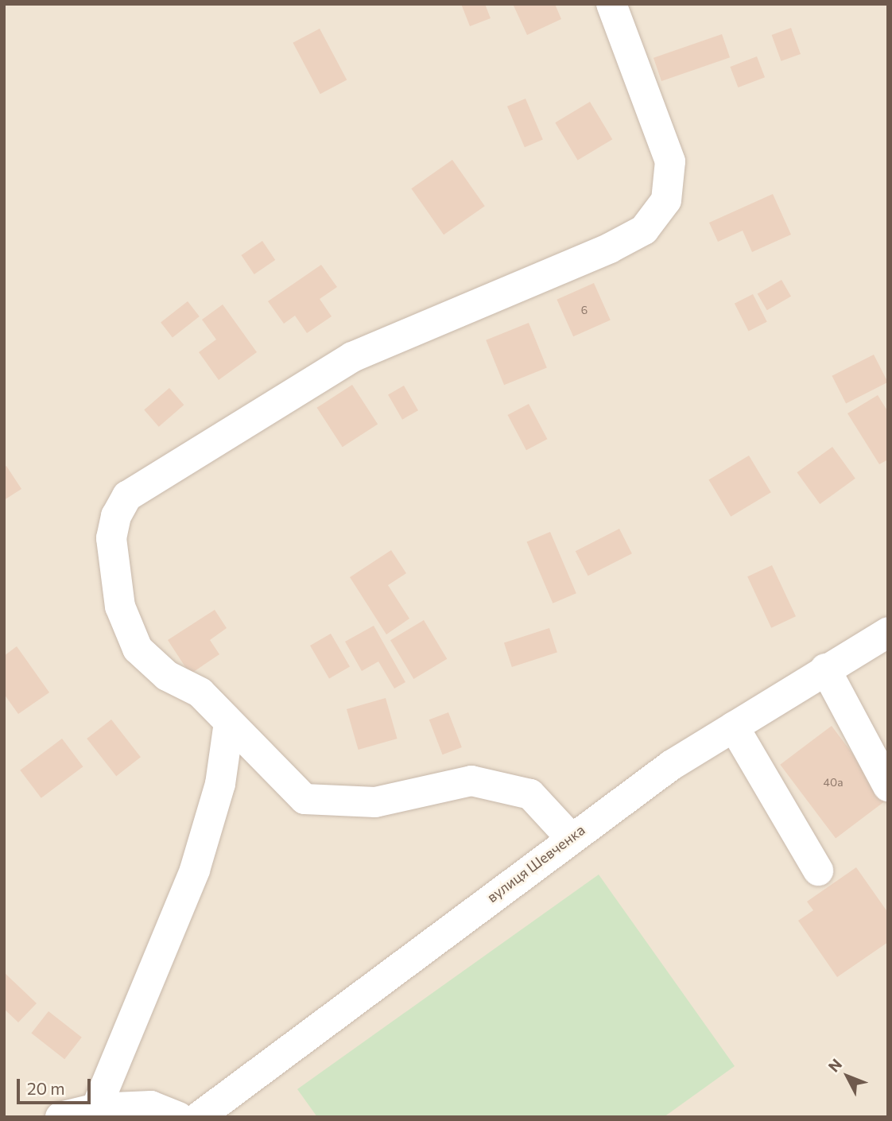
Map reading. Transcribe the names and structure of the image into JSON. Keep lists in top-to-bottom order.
{
  "streets": {
    "street": ["вулиця Шевченка"]
  },
  "house_numbers": ["6", "40а"],
  "scale_bar": "20 m",
  "north": "top left"
}
